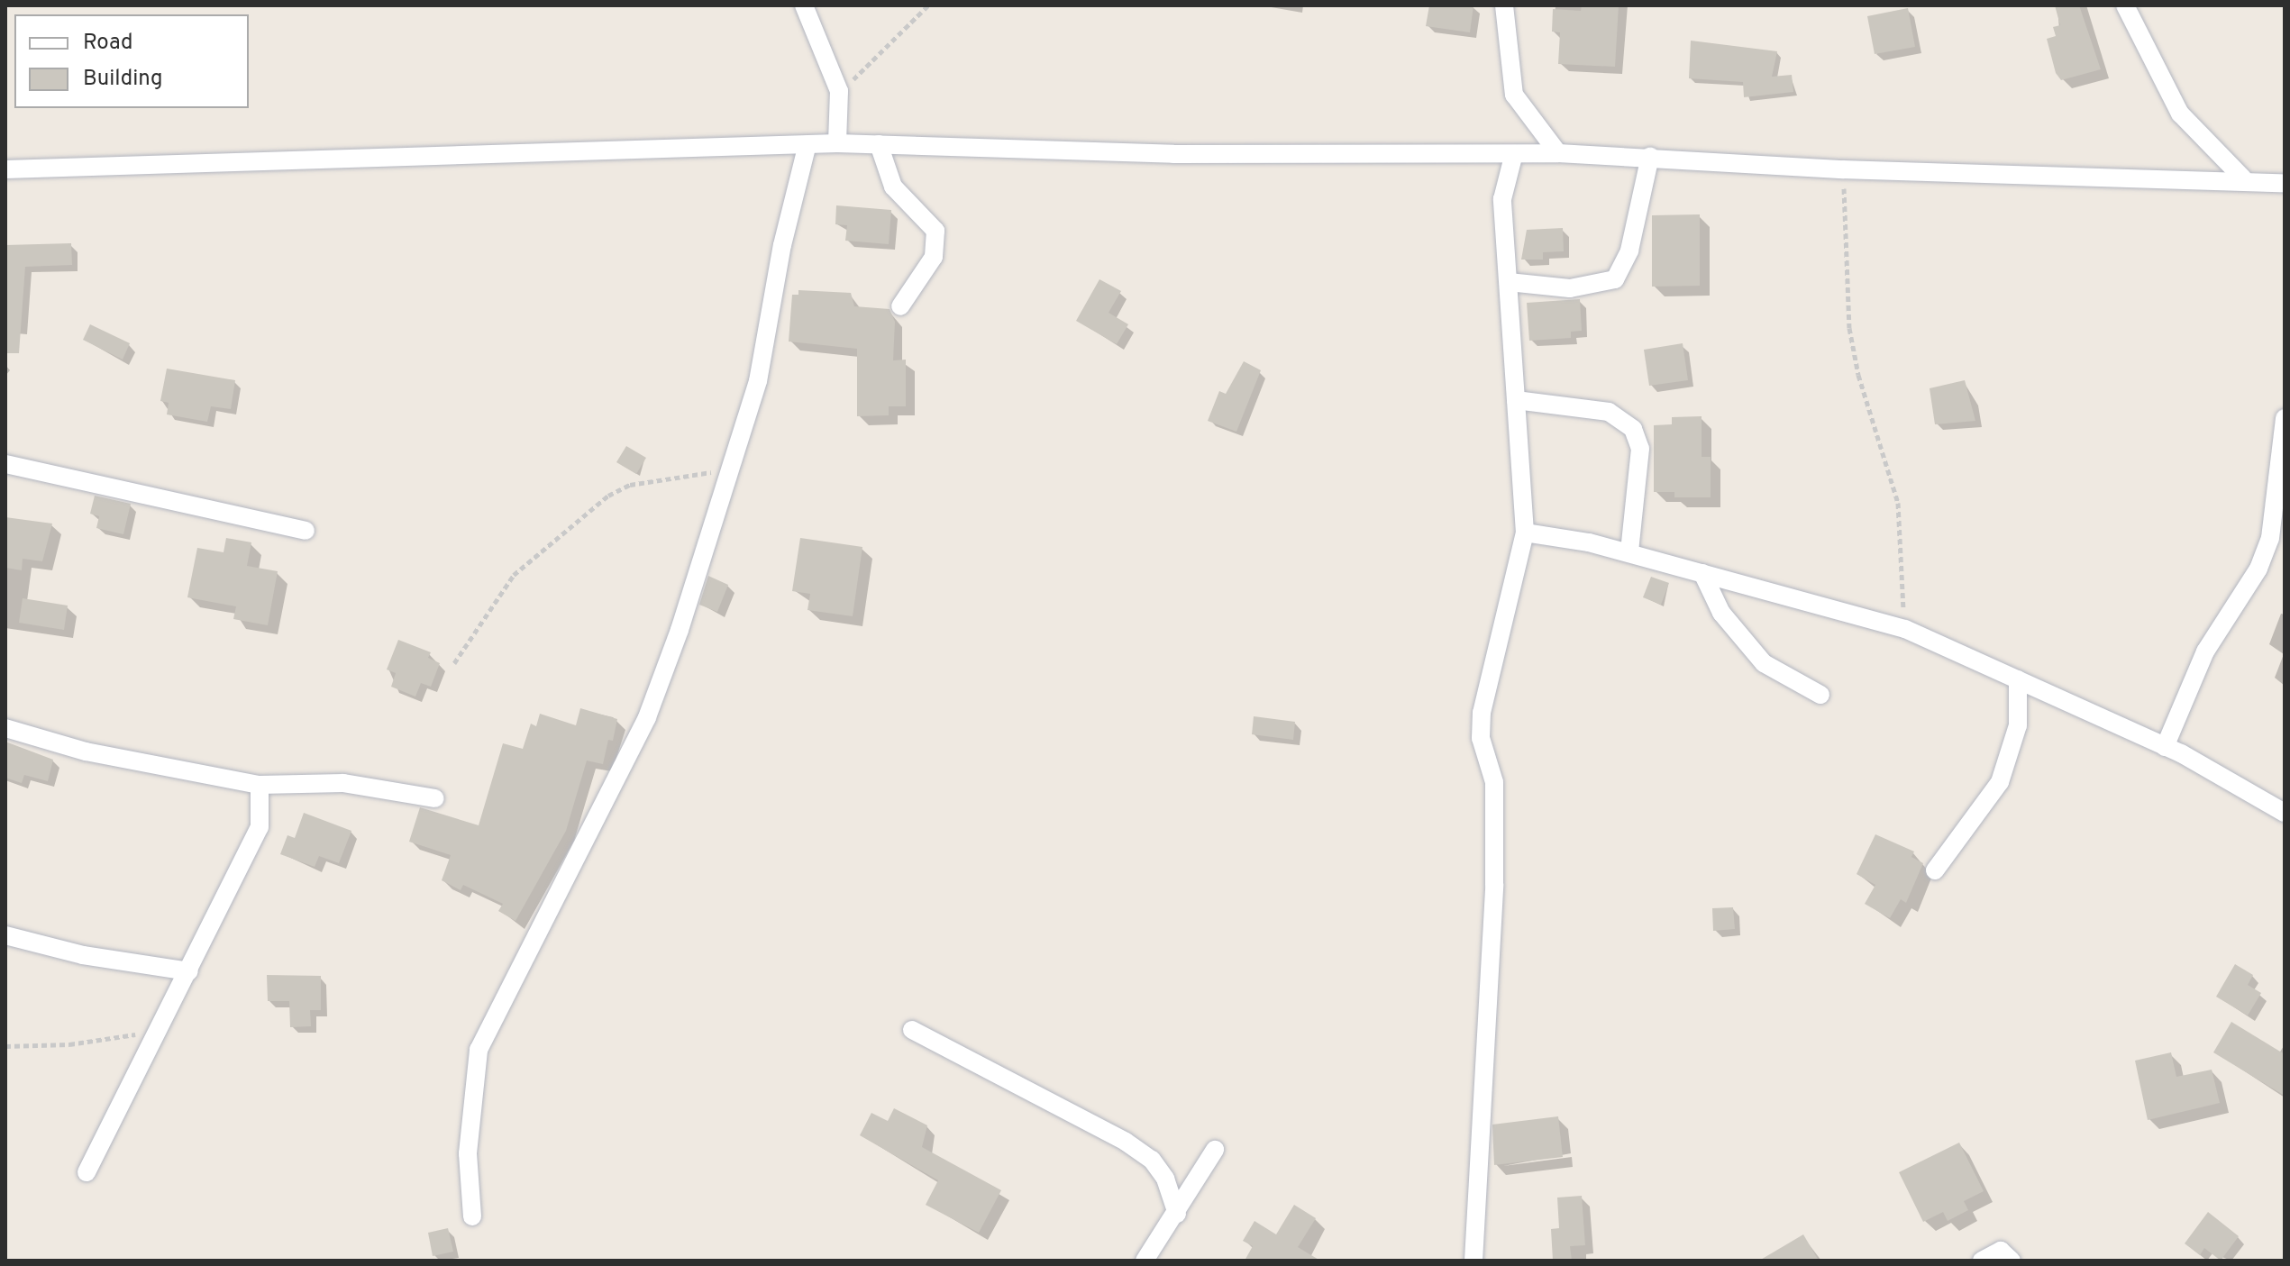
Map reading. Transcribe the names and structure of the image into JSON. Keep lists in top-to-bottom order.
{
  "legend": ["Road", "Building"]
}
